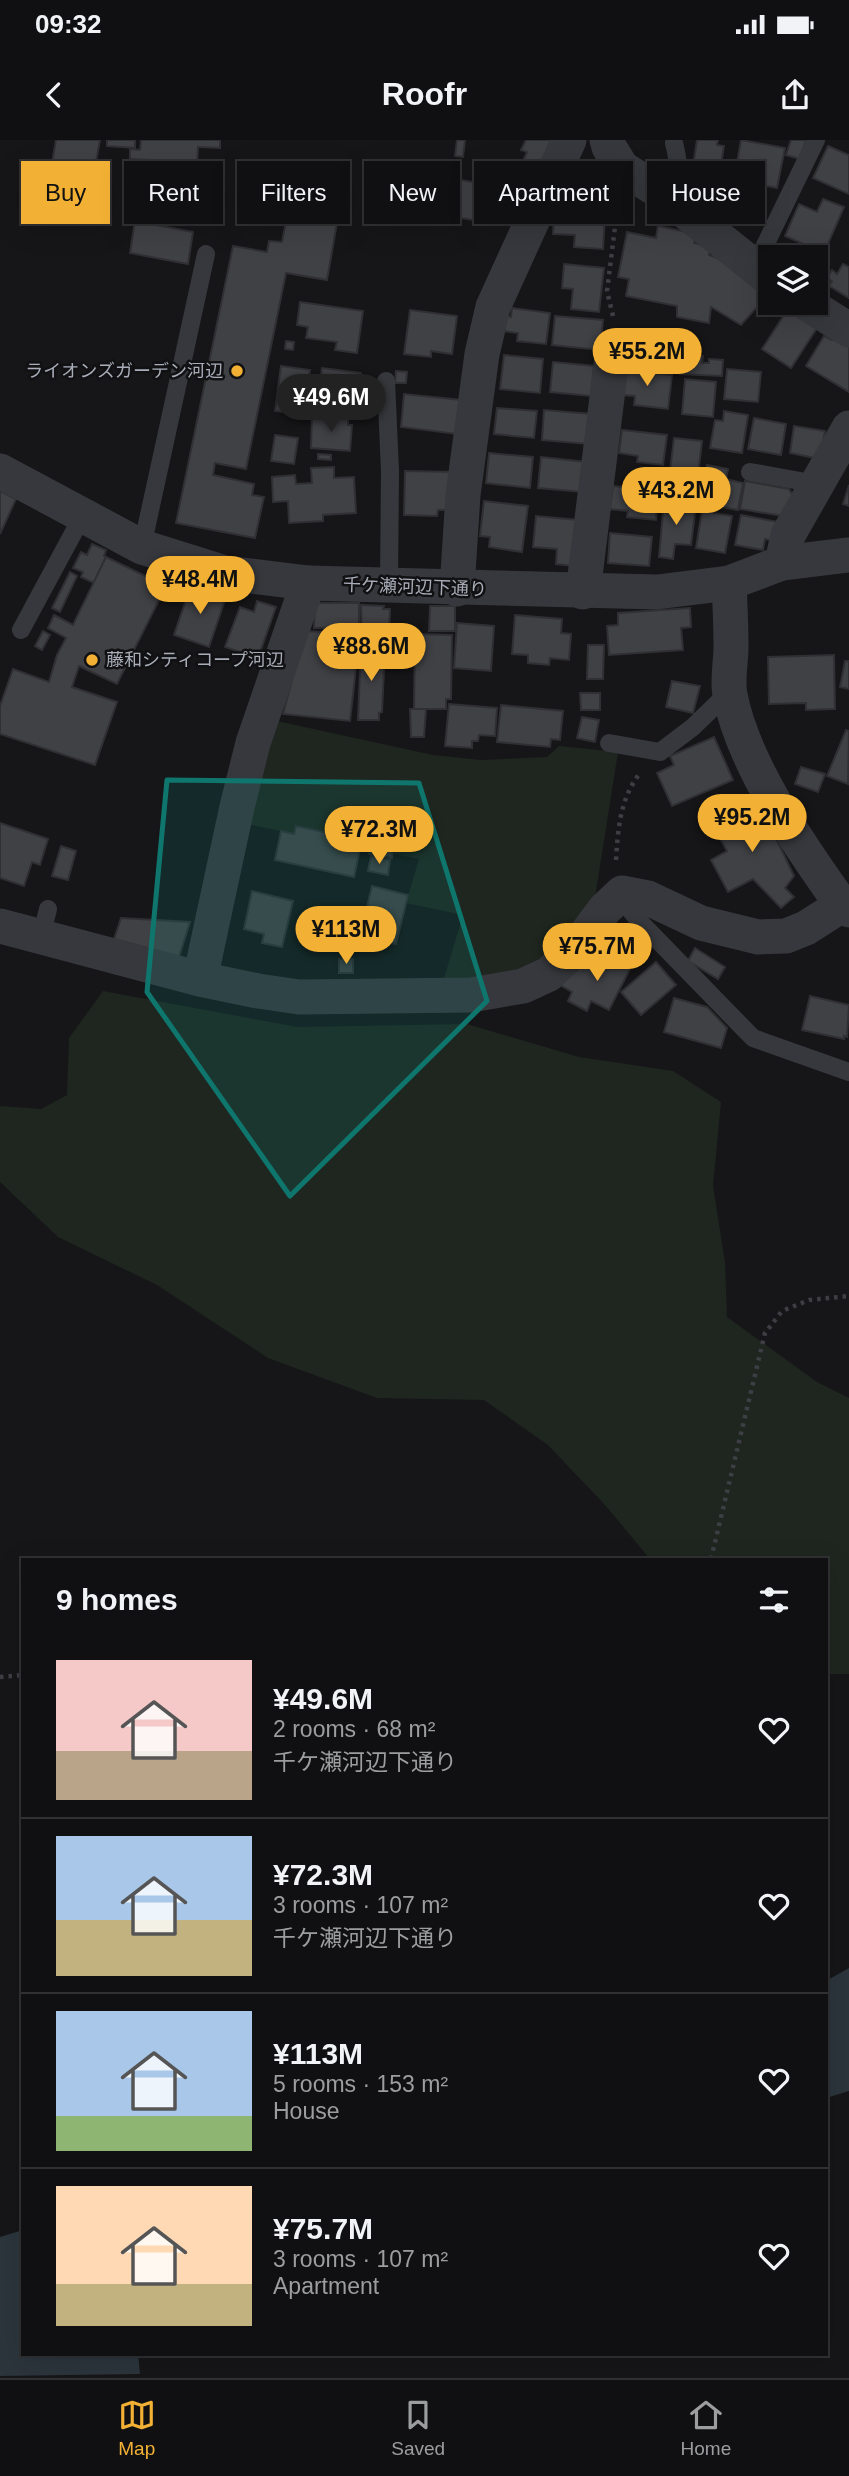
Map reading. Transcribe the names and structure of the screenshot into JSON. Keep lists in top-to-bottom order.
{
  "streets": {
    "street": ["千ケ瀬河辺下通り"]
  },
  "places": ["ライオンズガーデン河辺", "藤和シティコープ河辺"],
  "page": {
    "status": "09:32",
    "header": "Roofr",
    "chip": [
      "Buy",
      "Rent",
      "Filters",
      "New",
      "Apartment",
      "House"
    ],
    "price": [
      "¥55.2M",
      "¥49.6M",
      "¥43.2M",
      "¥48.4M",
      "¥88.6M",
      "¥95.2M",
      "¥72.3M",
      "¥113M",
      "¥75.7M"
    ],
    "heading": "9 homes",
    "list": [
      {
        "name": "¥49.6M",
        "note": "2 rooms · 68 m² · 千ケ瀬河辺下通り"
      },
      {
        "name": "¥72.3M",
        "note": "3 rooms · 107 m² · 千ケ瀬河辺下通り"
      },
      {
        "name": "¥113M",
        "note": "5 rooms · 153 m² · House"
      },
      {
        "name": "¥75.7M",
        "note": "3 rooms · 107 m² · Apartment"
      }
    ],
    "tabs": ["Map", "Saved", "Home"]
  }
}
